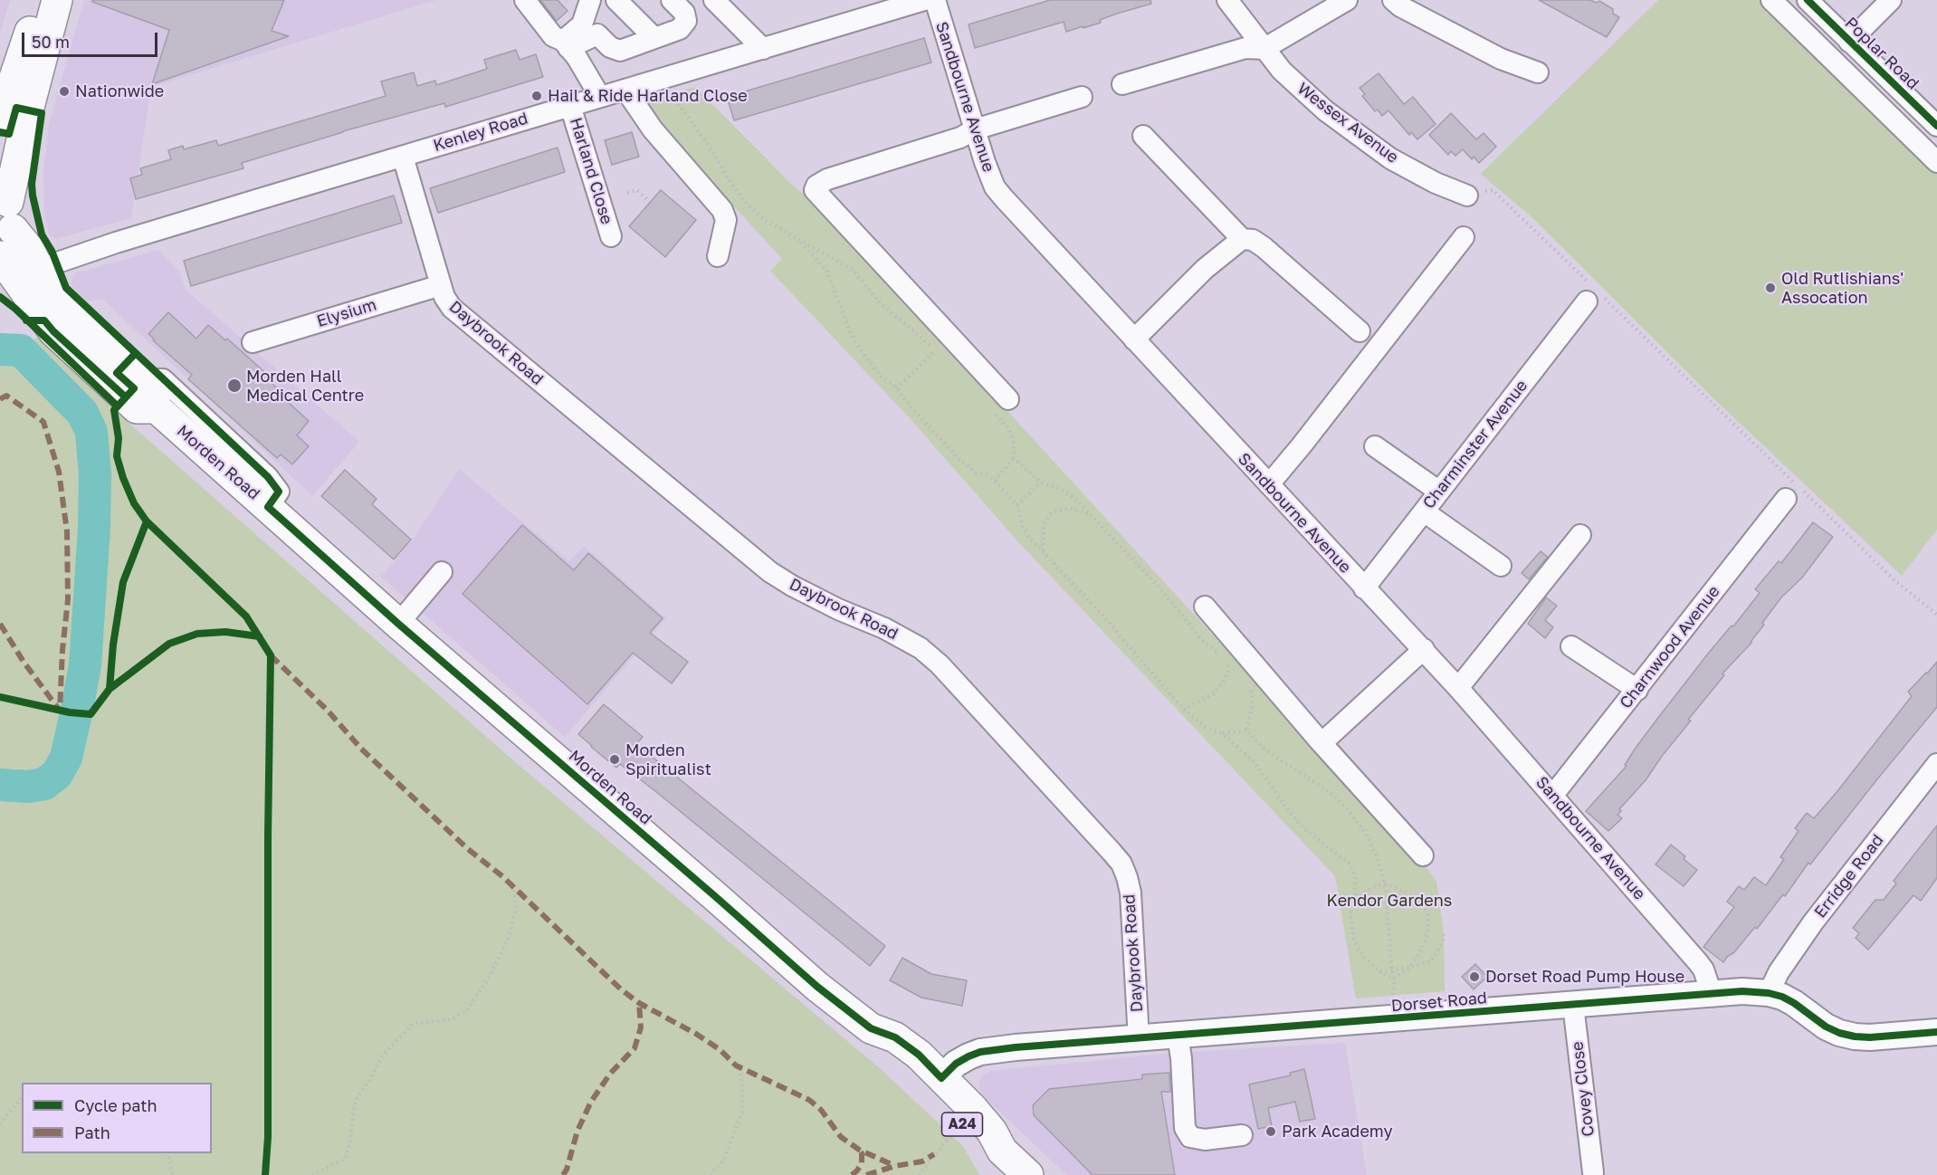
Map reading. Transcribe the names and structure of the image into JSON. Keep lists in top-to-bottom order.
{
  "streets": {
    "highway": ["Morden Road", "A24"],
    "main road": ["Dorset Road"],
    "street": [
      "Poplar Road",
      "Sandbourne Avenue",
      "Wessex Avenue",
      "Kenley Road",
      "Harland Close",
      "Elysium",
      "Daybrook Road",
      "Charminster Avenue",
      "Charnwood Avenue",
      "Erridge Road",
      "Covey Close"
    ]
  },
  "crossings": [
    ["Sandbourne Avenue", "Charminster Avenue"],
    ["Sandbourne Avenue", "Charnwood Avenue"],
    ["Sandbourne Avenue", "Dorset Road"],
    ["Kenley Road", "Harland Close"],
    ["Kenley Road", "Daybrook Road"],
    ["Kenley Road", "Morden Road"],
    ["Elysium", "Daybrook Road"],
    ["Daybrook Road", "Dorset Road"],
    ["Morden Road", "Dorset Road"],
    ["Morden Road", "A24"],
    ["Erridge Road", "Dorset Road"],
    ["Dorset Road", "Covey Close"]
  ],
  "parks": ["Kendor Gardens"],
  "places": [
    "Nationwide",
    "Hail & Ride Harland Close",
    "Old Rutlishians' Assocation",
    "Morden Hall Medical Centre",
    "Morden Spiritualist",
    "Dorset Road Pump House",
    "Park Academy"
  ],
  "legend": ["Cycle path", "Path"],
  "scale_bar": "50 m"
}
